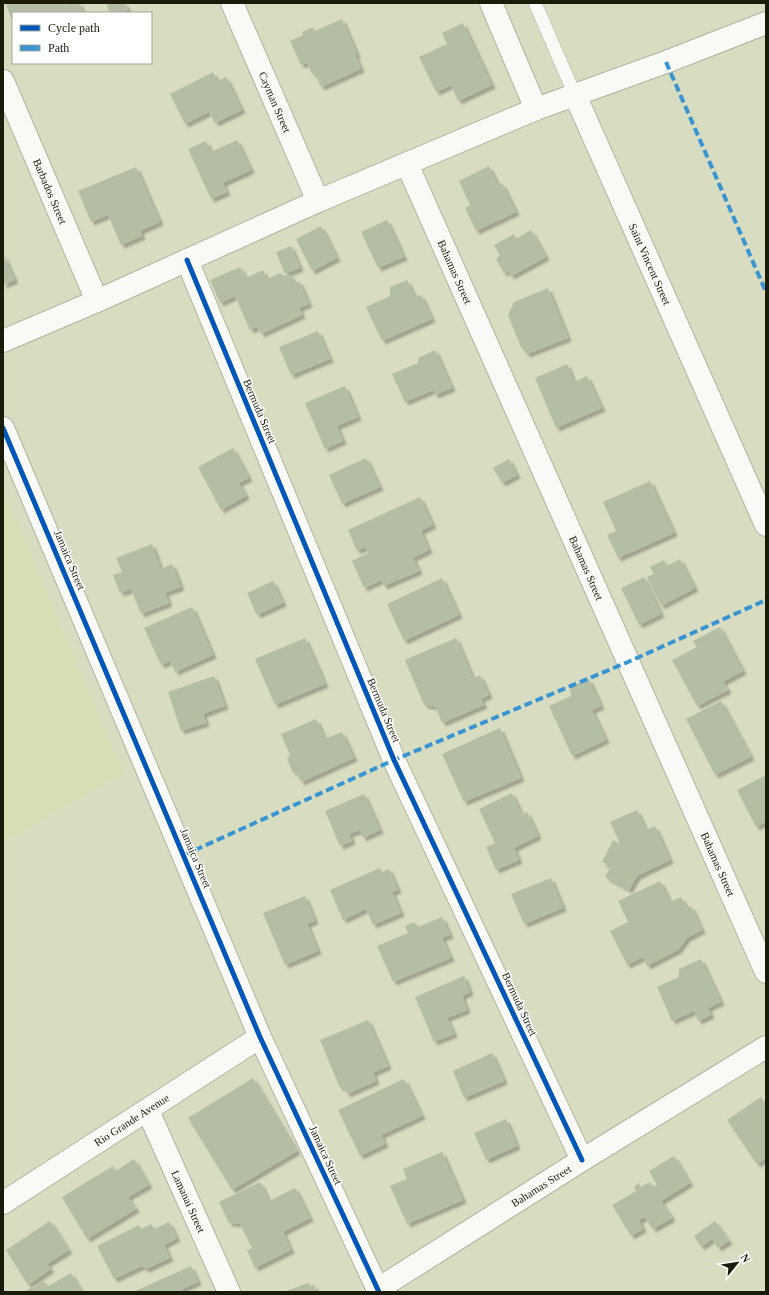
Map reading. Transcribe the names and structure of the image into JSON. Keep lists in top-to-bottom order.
{
  "streets": {
    "street": [
      "Cayman Street",
      "Barbados Street",
      "Saint Vincent Street",
      "Bahamas Street",
      "Bermuda Street",
      "Jamaica Street",
      "Rio Grande Avenue",
      "Lamanai Street"
    ]
  },
  "crossings": [
    ["Bahamas Street", "Bermuda Street"],
    ["Bahamas Street", "Jamaica Street"],
    ["Jamaica Street", "Rio Grande Avenue"],
    ["Rio Grande Avenue", "Lamanai Street"]
  ],
  "legend": ["Cycle path", "Path"],
  "north": "top right"
}
